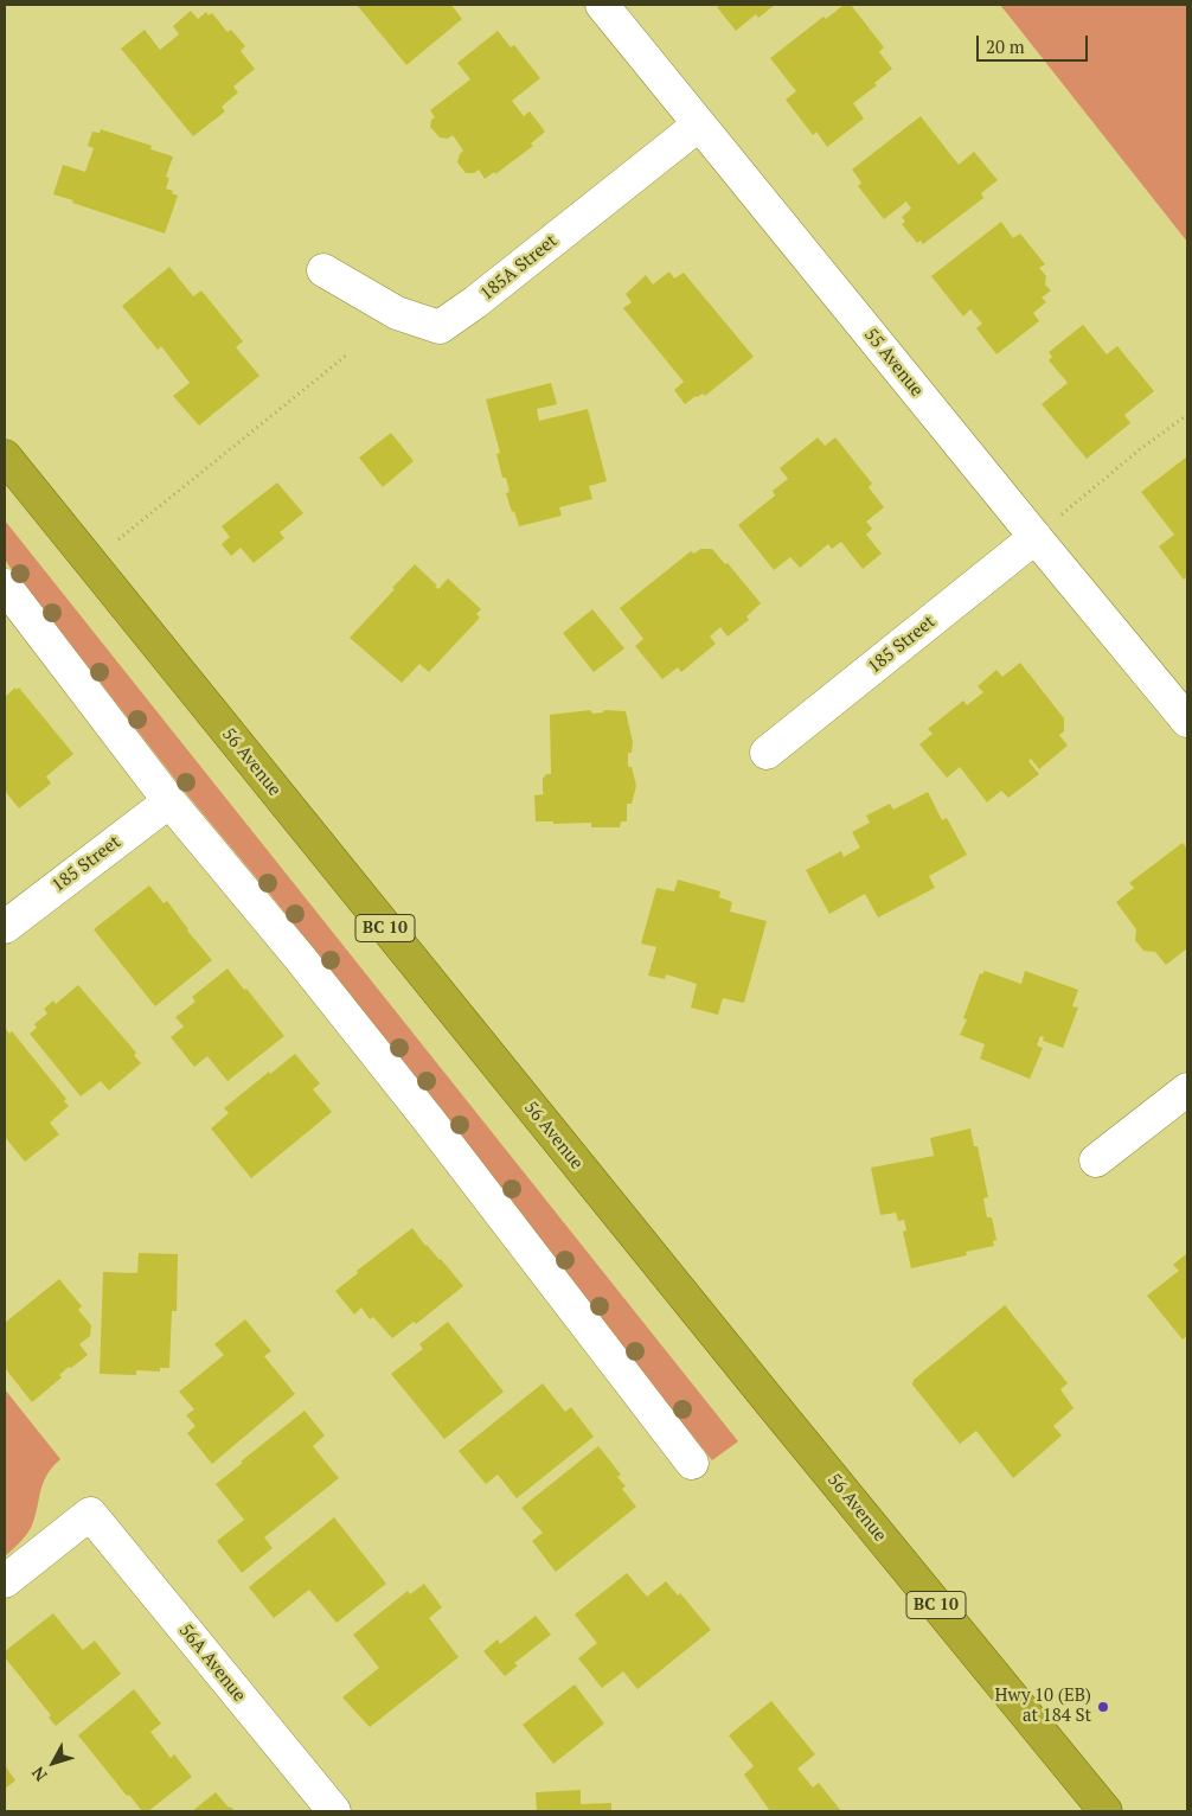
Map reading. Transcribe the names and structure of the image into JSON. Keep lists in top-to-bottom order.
{
  "streets": {
    "highway": ["56 Avenue", "BC 10"],
    "street": [
      "185A Street",
      "55 Avenue",
      "185 Street",
      "56A Avenue"
    ]
  },
  "crossings": [
    ["185A Street", "55 Avenue"],
    ["55 Avenue", "185 Street"]
  ],
  "places": ["Hwy 10 (EB) at 184 St"],
  "scale_bar": "20 m",
  "north": "bottom left"
}
